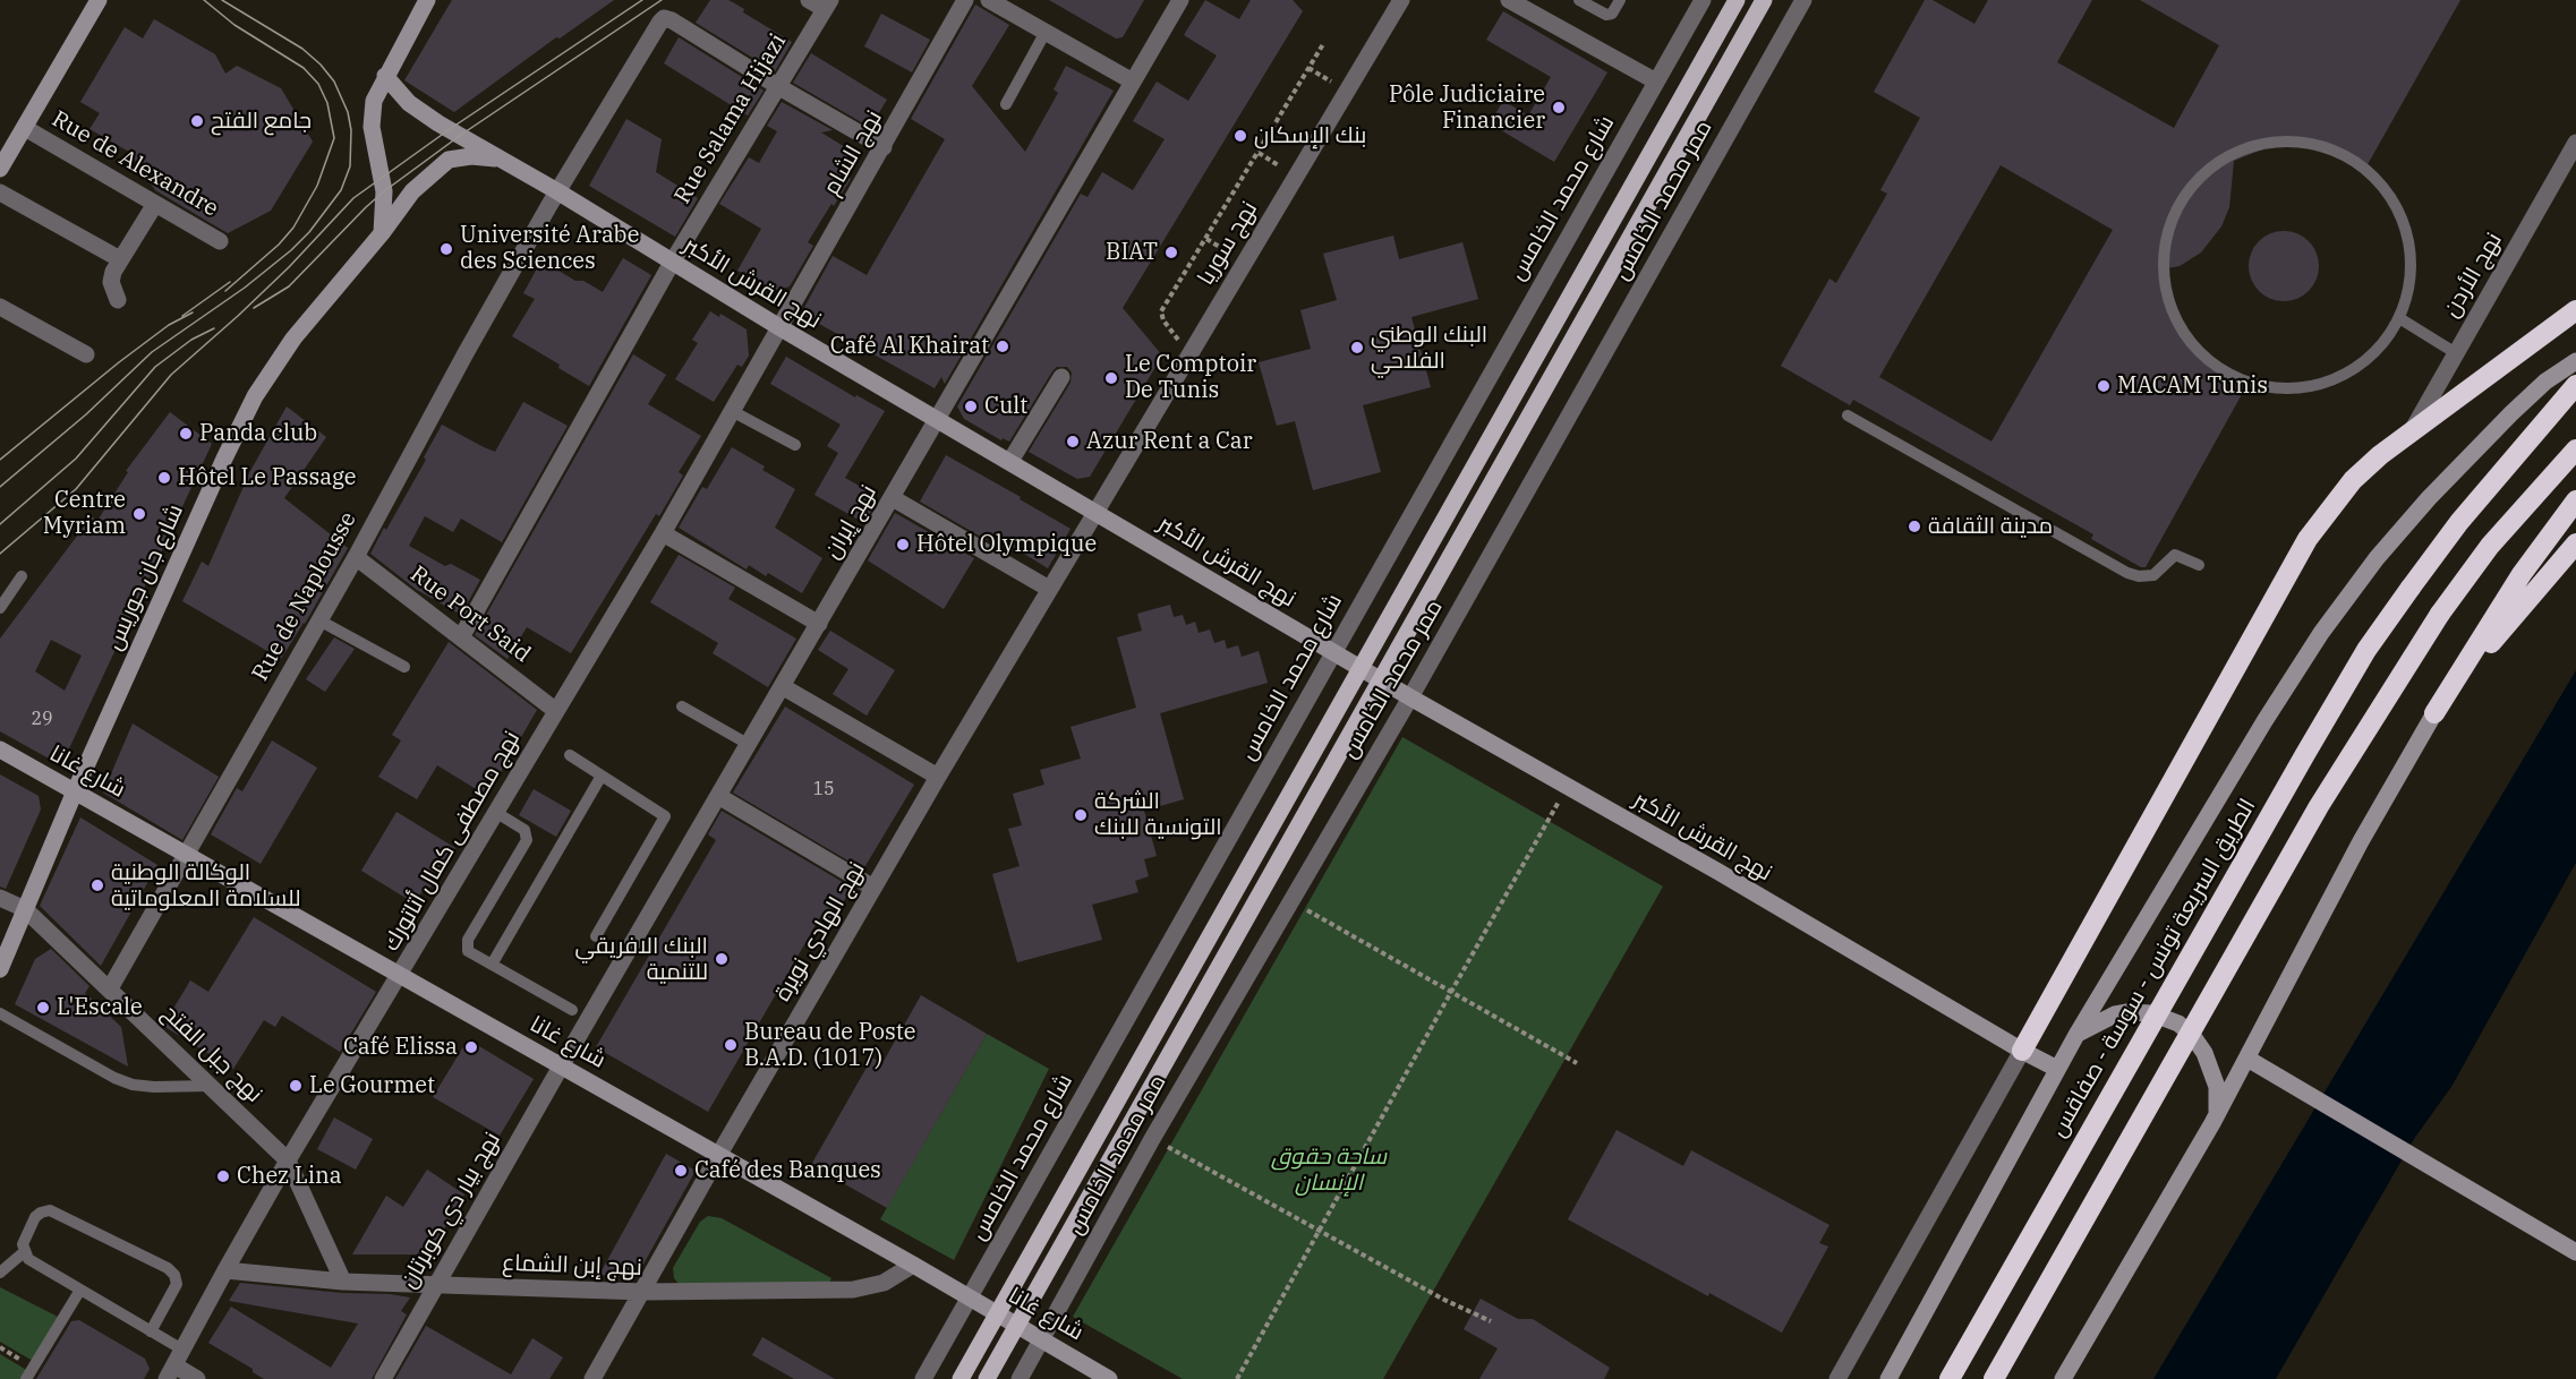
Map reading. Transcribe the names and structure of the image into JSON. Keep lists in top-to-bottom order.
{
  "streets": {
    "highway": ["الطريق السريعة تونس - سوسة - صفاقس"],
    "main road": ["نهج القرش الأكبر", "شارع جان جوريس", "شارع غانا"],
    "street": [
      "Rue Salama Hijazi",
      "نهج الشام",
      "Rue de Alexandre",
      "شارع محمد الخامس",
      "ممر محمد الخامس",
      "نهج سوريا",
      "نهج الأردن",
      "نهج إيران",
      "Rue de Naplousse",
      "Rue Port Said",
      "نهج مصطفى كمال أتاتورك",
      "نهج الهادي نويرة",
      "نهج جبل الفتح",
      "نهج بيار دي كوبرتان",
      "نهج إبن الشماع"
    ]
  },
  "crossings": [
    ["Rue Salama Hijazi", "نهج القرش الأكبر"],
    ["Rue Salama Hijazi", "Rue de Naplousse"],
    ["Rue Salama Hijazi", "Rue Port Said"],
    ["نهج الشام", "نهج القرش الأكبر"],
    ["نهج الشام", "نهج مصطفى كمال أتاتورك"],
    ["شارع محمد الخامس", "نهج القرش الأكبر"],
    ["شارع محمد الخامس", "شارع غانا"],
    ["ممر محمد الخامس", "نهج القرش الأكبر"],
    ["ممر محمد الخامس", "شارع غانا"],
    ["نهج سوريا", "نهج القرش الأكبر"],
    ["نهج سوريا", "نهج الهادي نويرة"],
    ["نهج القرش الأكبر", "نهج إيران"],
    ["نهج القرش الأكبر", "شارع جان جوريس"],
    ["نهج القرش الأكبر", "Rue de Naplousse"],
    ["نهج القرش الأكبر", "نهج مصطفى كمال أتاتورك"],
    ["نهج القرش الأكبر", "نهج الهادي نويرة"],
    ["نهج إيران", "شارع غانا"],
    ["نهج إيران", "نهج بيار دي كوبرتان"],
    ["شارع جان جوريس", "شارع غانا"],
    ["شارع جان جوريس", "نهج جبل الفتح"],
    ["Rue de Naplousse", "Rue Port Said"],
    ["Rue de Naplousse", "شارع غانا"],
    ["Rue de Naplousse", "نهج جبل الفتح"],
    ["Rue Port Said", "نهج مصطفى كمال أتاتورك"],
    ["شارع غانا", "نهج مصطفى كمال أتاتورك"],
    ["شارع غانا", "نهج الهادي نويرة"],
    ["شارع غانا", "نهج بيار دي كوبرتان"],
    ["شارع غانا", "نهج إبن الشماع"],
    ["نهج مصطفى كمال أتاتورك", "نهج جبل الفتح"],
    ["نهج مصطفى كمال أتاتورك", "نهج إبن الشماع"],
    ["نهج الهادي نويرة", "نهج إبن الشماع"],
    ["نهج جبل الفتح", "نهج إبن الشماع"],
    ["نهج بيار دي كوبرتان", "نهج إبن الشماع"]
  ],
  "parks": ["ساحة حقوق الإنسان"],
  "places": [
    "Pôle Judiciaire Financier",
    "جامع الفتح",
    "بنك الإسكان",
    "Université Arabe des Sciences",
    "BIAT",
    "Café Al Khairat",
    "البنك الوطني الفلاحي",
    "Le Comptoir De Tunis",
    "MACAM Tunis",
    "Cult",
    "Panda club",
    "Azur Rent a Car",
    "Hôtel Le Passage",
    "Centre Myriam",
    "مدينة الثقافة",
    "Hôtel Olympique",
    "الشركة التونسية للبنك",
    "الوكالة الوطنية للسلامة المعلوماتية",
    "البنك الافريقي للتنمية",
    "L'Escale",
    "Bureau de Poste B.A.D. (1017)",
    "Café Elissa",
    "Le Gourmet",
    "Café des Banques",
    "Chez Lina"
  ],
  "house_numbers": ["29", "15"]
}
